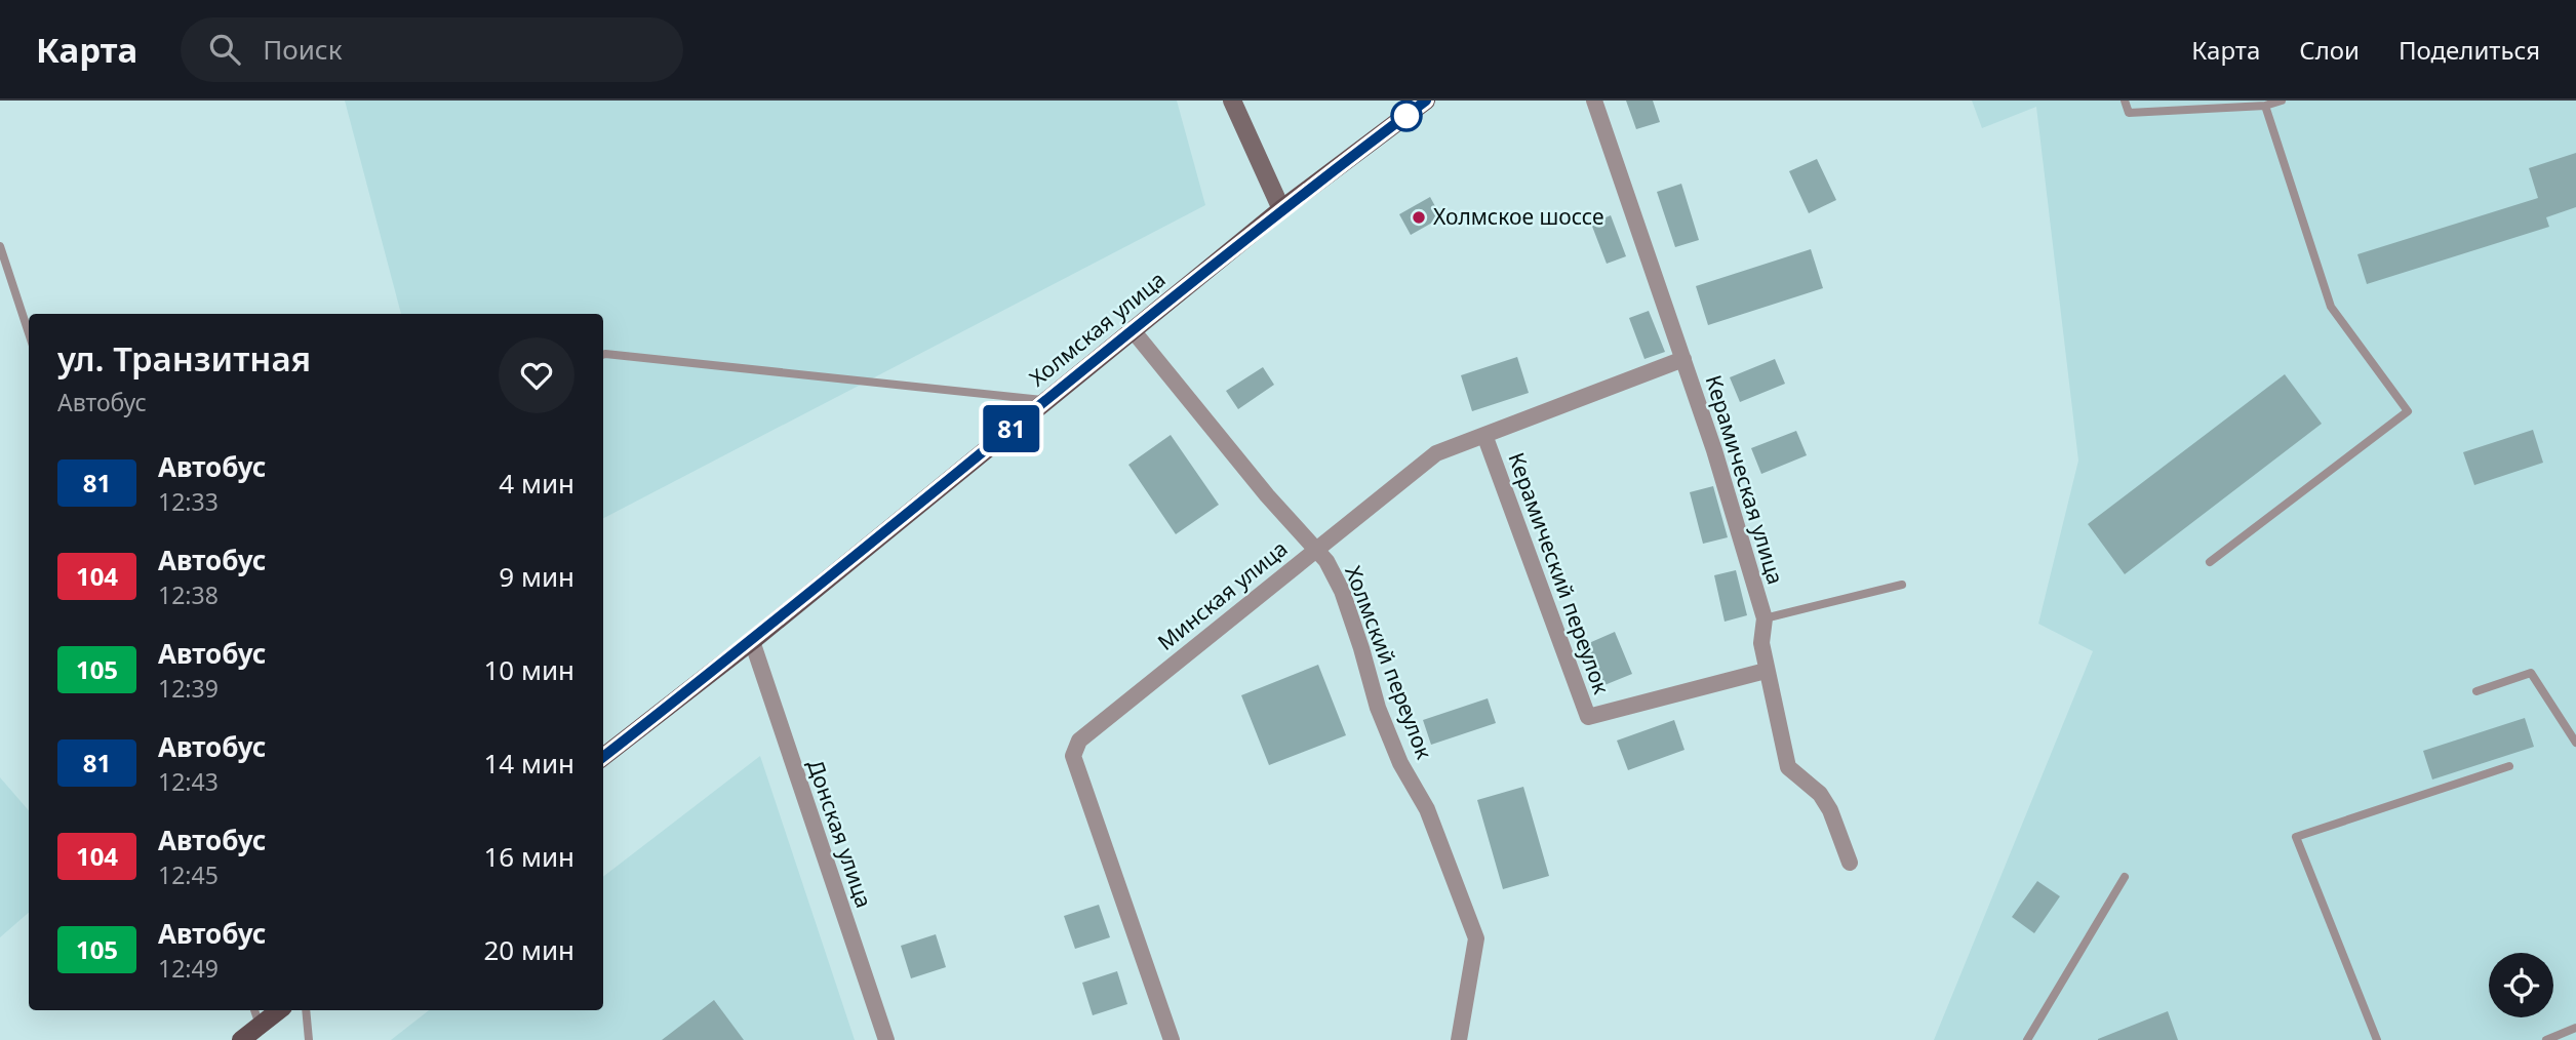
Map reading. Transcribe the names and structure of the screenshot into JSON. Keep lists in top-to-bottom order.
{
  "streets": {
    "main road": ["Холмская улица"],
    "street": [
      "Керамическая улица",
      "Керамический переулок",
      "Минская улица",
      "Холмский переулок",
      "Донская улица"
    ]
  },
  "crossings": [
    ["Холмская улица", "Холмский переулок"],
    ["Холмская улица", "Донская улица"],
    ["Керамическая улица", "Керамический переулок"],
    ["Керамическая улица", "Минская улица"],
    ["Керамический переулок", "Минская улица"],
    ["Минская улица", "Холмский переулок"]
  ],
  "places": ["Холмское шоссе"],
  "lines": ["bus line 81"],
  "page": {
    "header": "Карта",
    "search": "Поиск",
    "nav": ["Карта", "Слои", "Поделиться"],
    "on_map": "81",
    "heading": ["ул. Транзитная", "Автобус"],
    "list": [
      {
        "mark": "81",
        "name": "Автобус",
        "note": "12:33",
        "value": "4 мин"
      },
      {
        "mark": "104",
        "name": "Автобус",
        "note": "12:38",
        "value": "9 мин"
      },
      {
        "mark": "105",
        "name": "Автобус",
        "note": "12:39",
        "value": "10 мин"
      },
      {
        "mark": "81",
        "name": "Автобус",
        "note": "12:43",
        "value": "14 мин"
      },
      {
        "mark": "104",
        "name": "Автобус",
        "note": "12:45",
        "value": "16 мин"
      },
      {
        "mark": "105",
        "name": "Автобус",
        "note": "12:49",
        "value": "20 мин"
      }
    ]
  }
}
